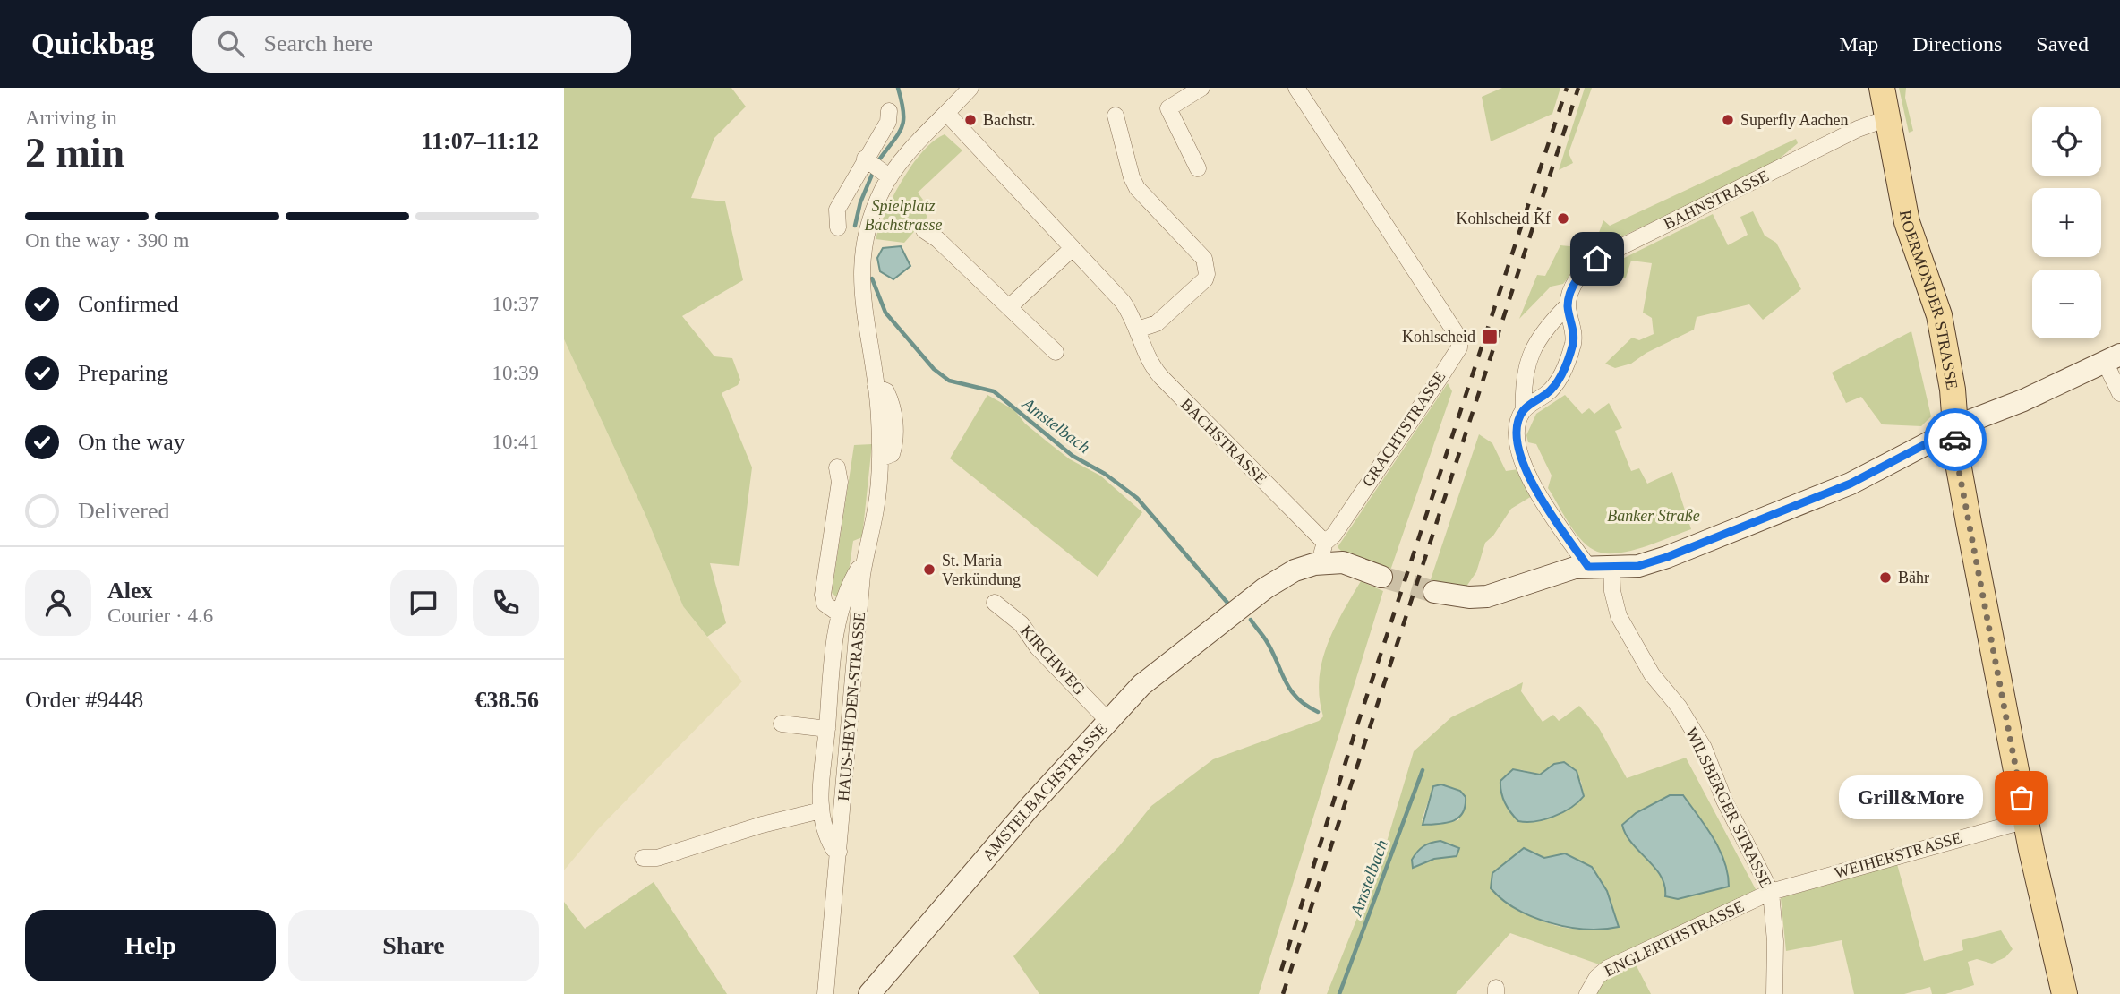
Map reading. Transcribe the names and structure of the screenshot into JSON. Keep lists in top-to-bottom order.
{
  "streets": {
    "main road": ["ROERMONDER STRASSE"],
    "street": [
      "BAHNSTRASSE",
      "GRACHTSTRASSE",
      "BACHSTRASSE",
      "KIRCHWEG",
      "HAUS-HEYDEN-STRASSE",
      "AMSTELBACHSTRASSE",
      "WILSBERGER STRASSE",
      "WEIHERSTRASSE",
      "ENGLERTHSTRASSE"
    ]
  },
  "crossings": [
    ["BAHNSTRASSE", "ROERMONDER STRASSE"],
    ["ROERMONDER STRASSE", "WEIHERSTRASSE"],
    ["GRACHTSTRASSE", "BACHSTRASSE"],
    ["GRACHTSTRASSE", "AMSTELBACHSTRASSE"],
    ["BACHSTRASSE", "HAUS-HEYDEN-STRASSE"],
    ["BACHSTRASSE", "AMSTELBACHSTRASSE"],
    ["KIRCHWEG", "AMSTELBACHSTRASSE"],
    ["WILSBERGER STRASSE", "WEIHERSTRASSE"],
    ["WILSBERGER STRASSE", "ENGLERTHSTRASSE"],
    ["WEIHERSTRASSE", "ENGLERTHSTRASSE"]
  ],
  "water": ["Amstelbach"],
  "parks": ["Spielplatz Bachstrasse", "Banker Straße"],
  "places": {
    "other": [
      "Bachstr.",
      "Superfly Aachen",
      "Kohlscheid Kf",
      "St. Maria Verkündung",
      "Bähr",
      "Grill&More"
    ],
    "transit": ["Kohlscheid"]
  },
  "page": {
    "header": "Quickbag",
    "search": "Search here",
    "nav": ["Map", "Directions", "Saved"],
    "heading": ["2 min", "Arriving in", "11:07–11:12"],
    "panel": [
      "Alex",
      "Courier · 4.6",
      "Order #9448",
      "€38.56"
    ],
    "map_buttons": ["+", "−"],
    "bar": "On the way · 390 m",
    "list": [
      ["Confirmed", "10:37"],
      ["Preparing", "10:39"],
      ["On the way", "10:41"],
      "Delivered"
    ],
    "bubble": "Grill&More",
    "buttons": ["Help", "Share"]
  }
}
